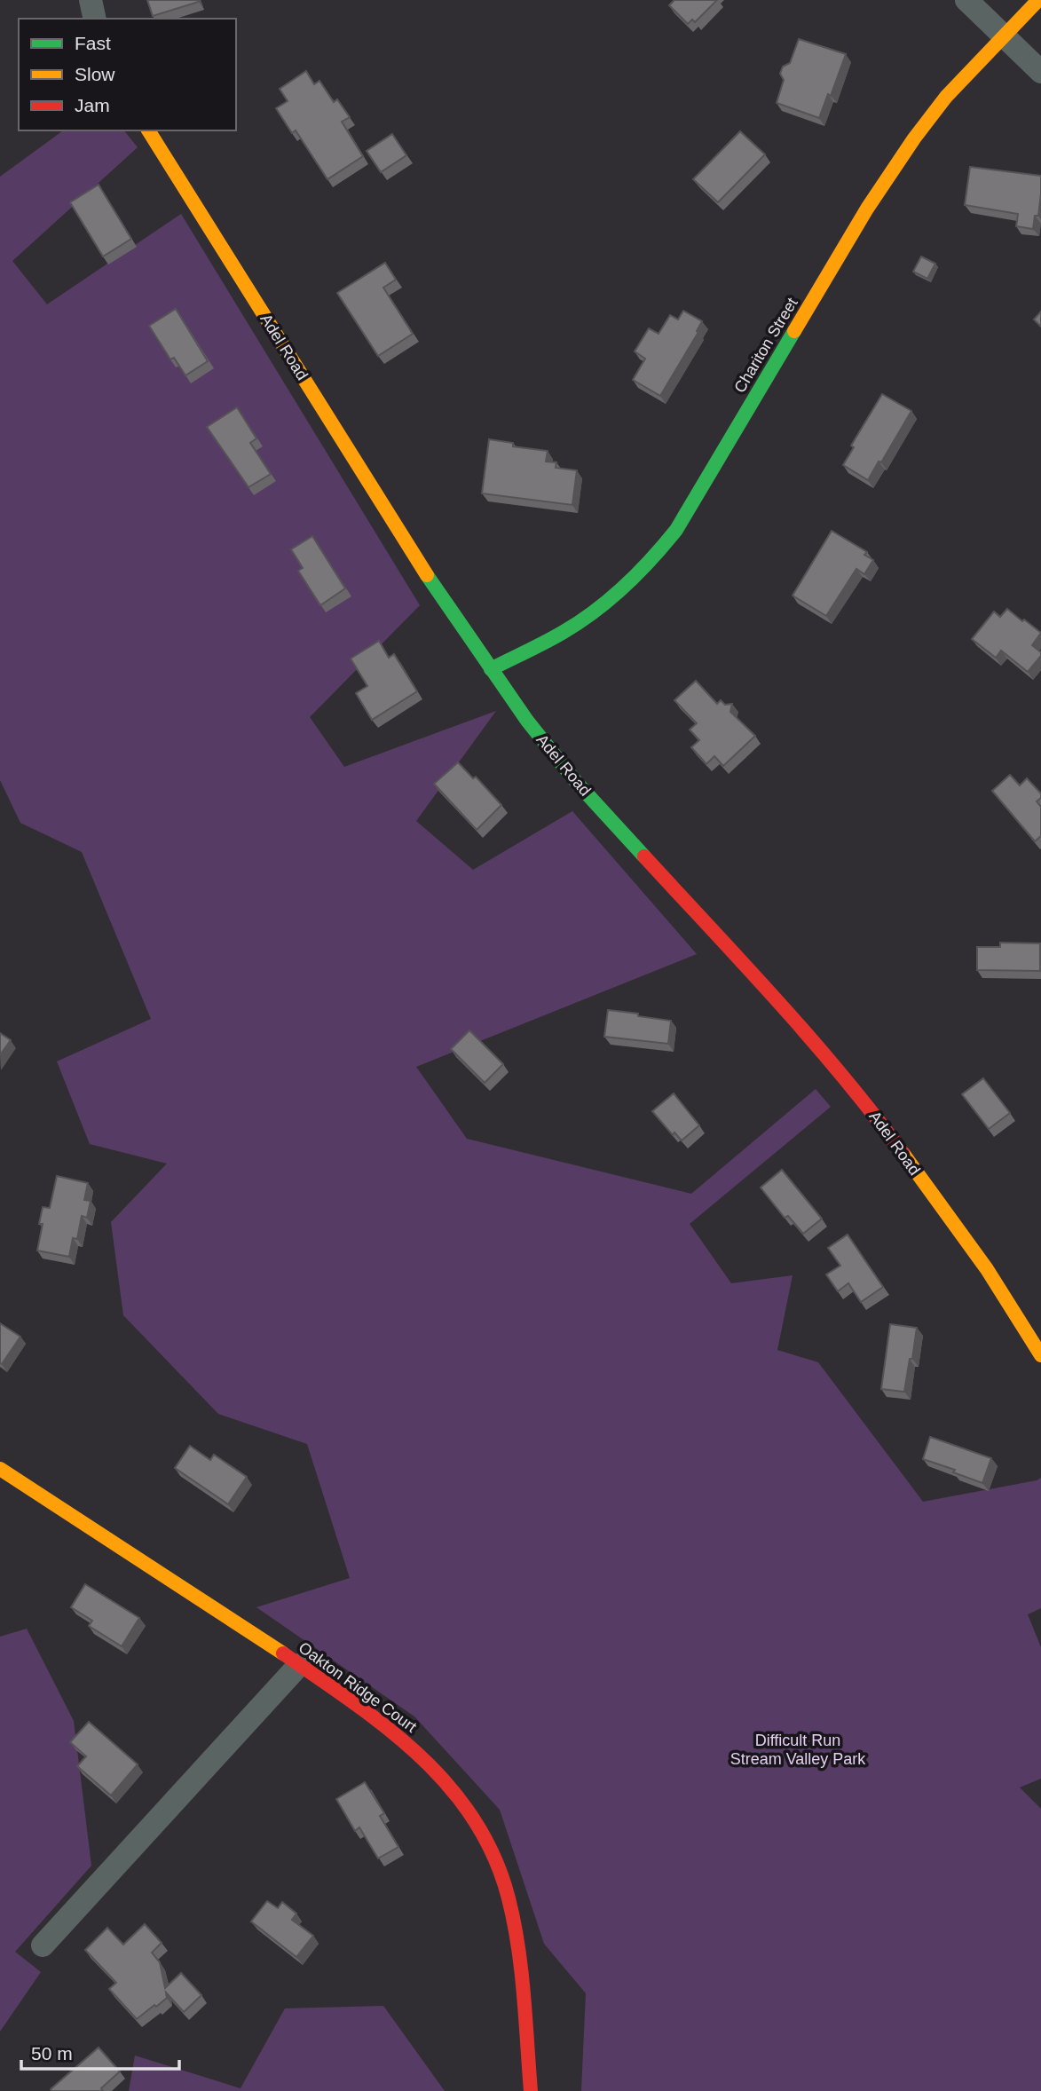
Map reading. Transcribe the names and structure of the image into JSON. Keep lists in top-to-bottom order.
{
  "streets": {
    "street": ["Chariton Street", "Adel Road", "Oakton Ridge Court"]
  },
  "crossings": [
    ["Chariton Street", "Adel Road"]
  ],
  "parks": ["Difficult Run Stream Valley Park"],
  "legend": ["Fast", "Slow", "Jam"],
  "scale_bar": "50 m"
}
